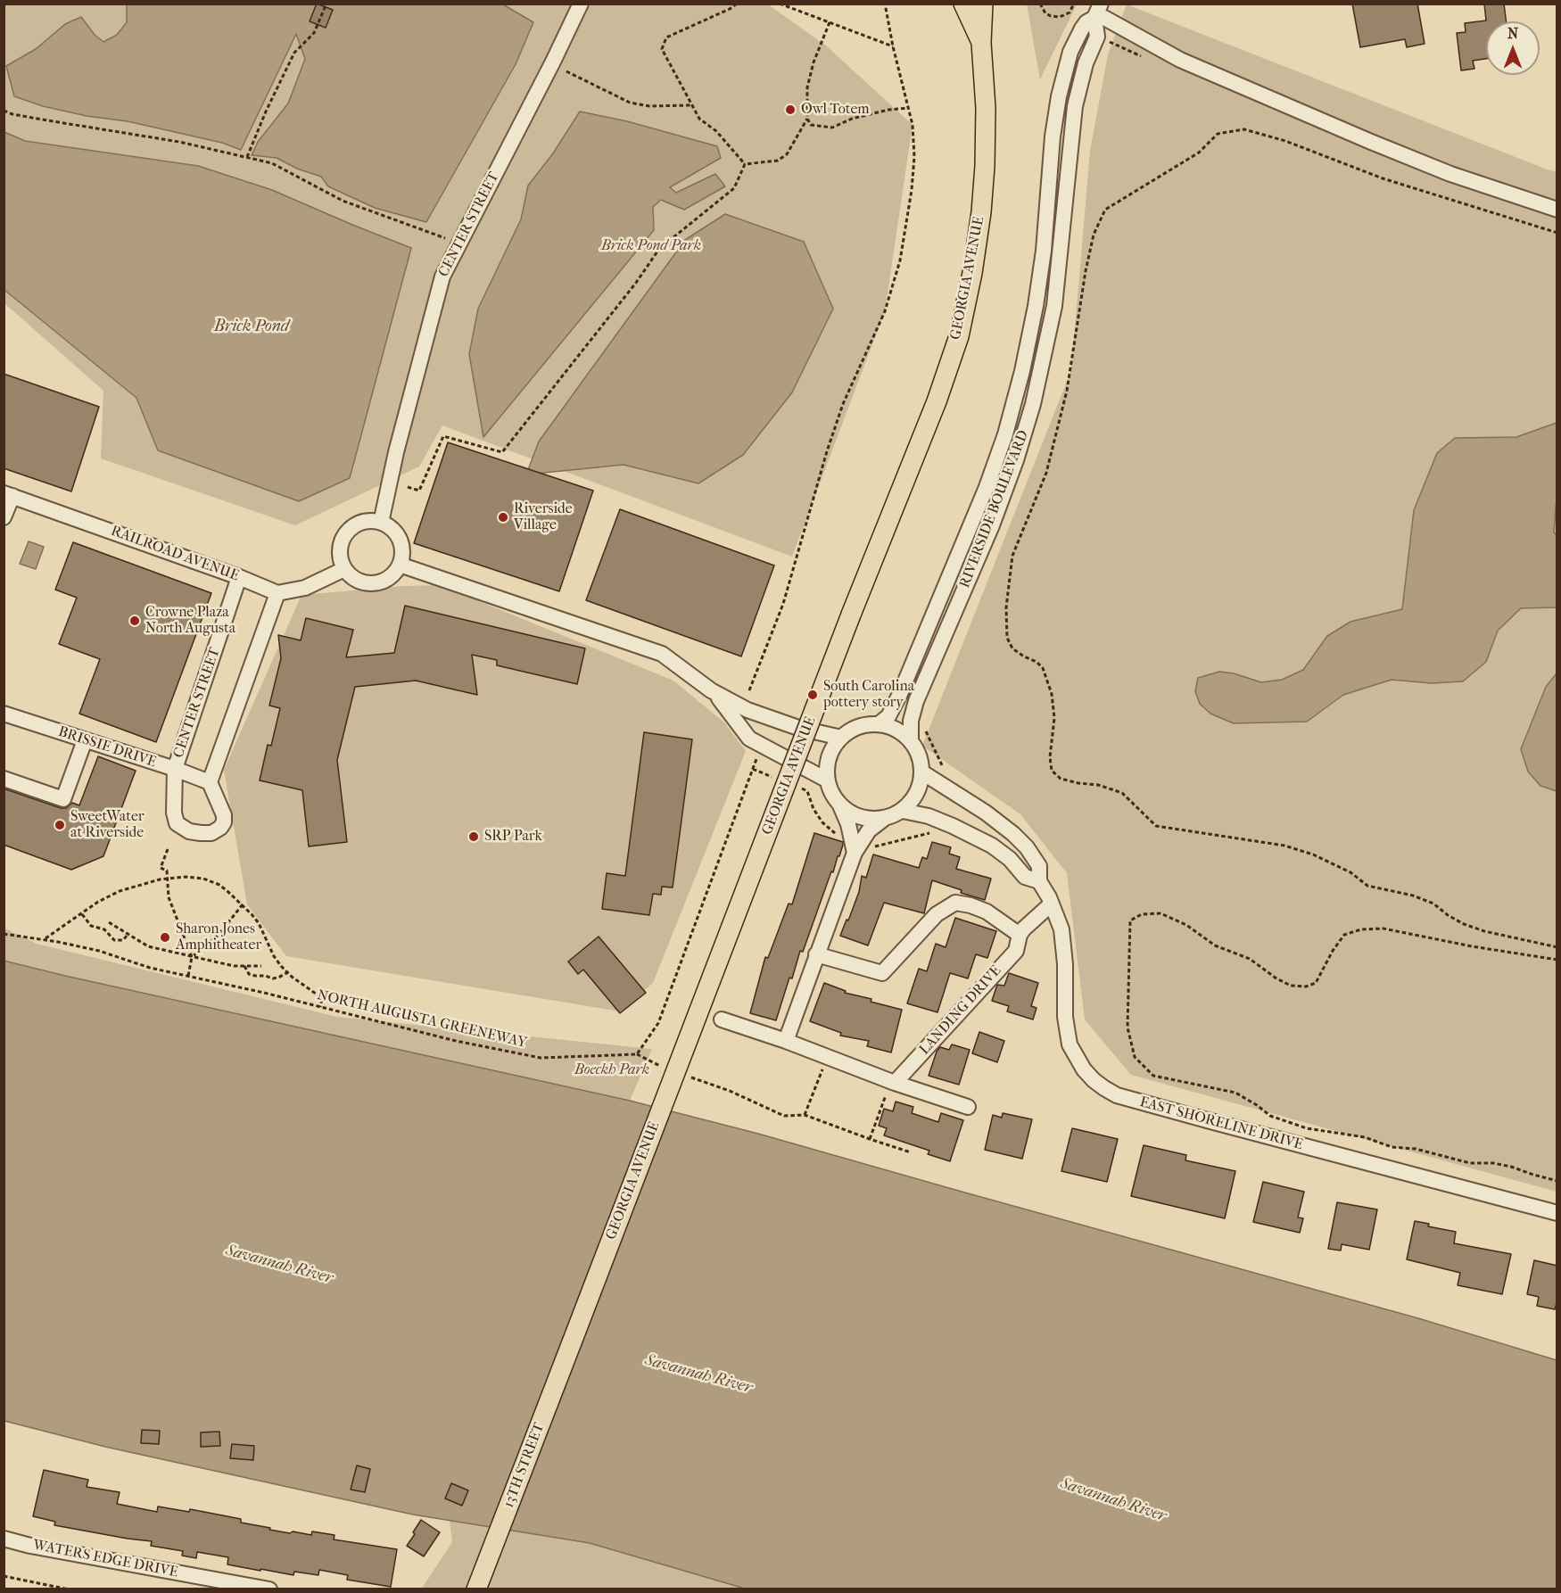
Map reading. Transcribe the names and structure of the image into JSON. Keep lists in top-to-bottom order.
{
  "streets": {
    "main road": ["GEORGIA AVENUE", "13TH STREET"],
    "street": [
      "CENTER STREET",
      "RIVERSIDE BOULEVARD",
      "RAILROAD AVENUE",
      "BRISSIE DRIVE",
      "LANDING DRIVE",
      "EAST SHORELINE DRIVE",
      "WATERS EDGE DRIVE"
    ],
    "path": ["NORTH AUGUSTA GREENEWAY"]
  },
  "crossings": [
    ["CENTER STREET", "RAILROAD AVENUE"],
    ["CENTER STREET", "BRISSIE DRIVE"],
    ["GEORGIA AVENUE", "13TH STREET"],
    ["LANDING DRIVE", "EAST SHORELINE DRIVE"]
  ],
  "water": ["Brick Pond", "Savannah River"],
  "parks": ["Brick Pond Park", "Boeckh Park"],
  "places": [
    "Owl Totem",
    "Riverside Village",
    "Crowne Plaza North Augusta",
    "South Carolina pottery story",
    "SweetWater at Riverside",
    "SRP Park",
    "Sharon Jones Amphitheater"
  ],
  "north": "top"
}
